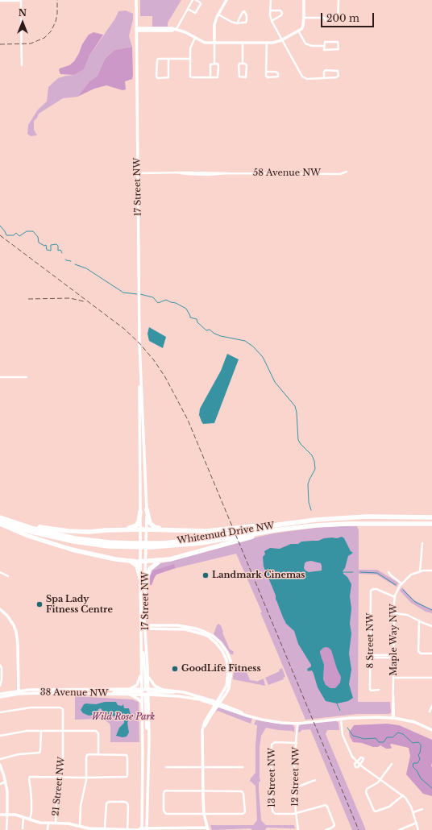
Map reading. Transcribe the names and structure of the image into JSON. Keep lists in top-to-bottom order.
{
  "streets": {
    "highway": ["Whitemud Drive NW"],
    "main road": ["17 Street NW", "38 Avenue NW"],
    "street": [
      "58 Avenue NW",
      "Maple Way NW",
      "8 Street NW",
      "12 Street NW",
      "13 Street NW",
      "21 Street NW"
    ]
  },
  "crossings": [
    ["58 Avenue NW", "17 Street NW"],
    ["17 Street NW", "38 Avenue NW"],
    ["Maple Way NW", "8 Street NW"],
    ["12 Street NW", "13 Street NW"]
  ],
  "parks": ["Wild Rose Park"],
  "places": ["Landmark Cinemas", "Spa Lady Fitness Centre", "GoodLife Fitness"],
  "scale_bar": "200 m",
  "north": "top"
}
